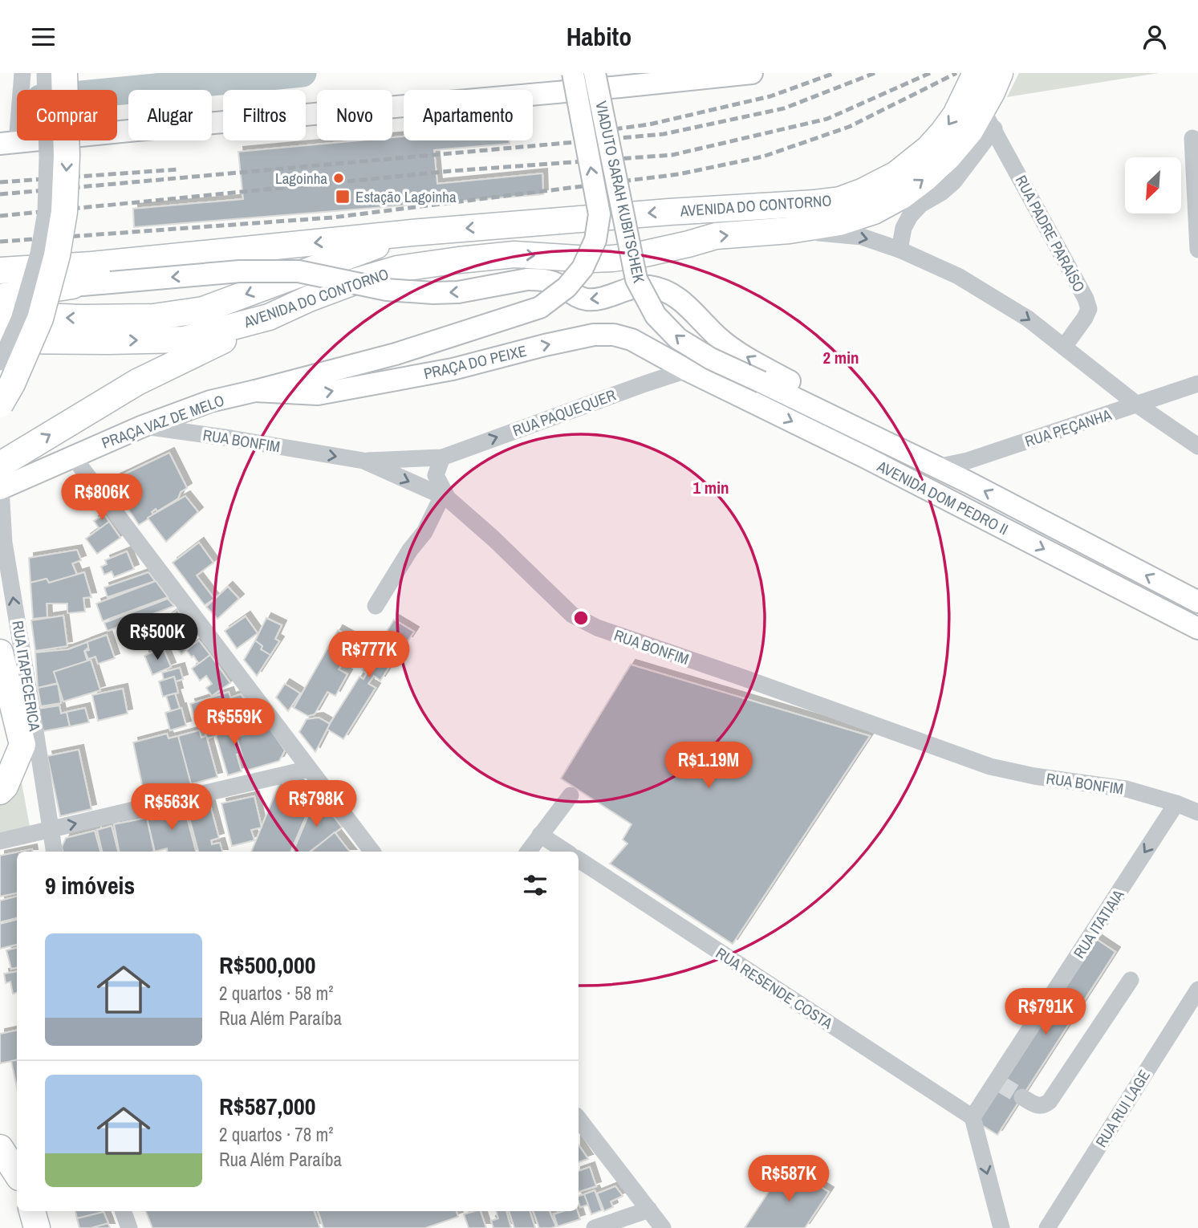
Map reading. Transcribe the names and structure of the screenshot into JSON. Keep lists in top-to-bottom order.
{
  "streets": {
    "highway": ["AVENIDA DO CONTORNO"],
    "main road": [
      "VIADUTO SARAH KUBITSCHEK",
      "PRAÇA DO PEIXE",
      "PRAÇA VAZ DE MELO",
      "AVENIDA DOM PEDRO II"
    ],
    "street": [
      "RUA PADRE PARAÍSO",
      "RUA PAQUEQUER",
      "RUA PEÇANHA",
      "RUA BONFIM",
      "RUA ITAPECERICA",
      "RUA ITATIAIA",
      "RUA RESENDE COSTA",
      "RUA RUI LAGE"
    ]
  },
  "crossings": [
    ["VIADUTO SARAH KUBITSCHEK", "PRAÇA VAZ DE MELO"],
    ["VIADUTO SARAH KUBITSCHEK", "AVENIDA DOM PEDRO II"],
    ["PRAÇA DO PEIXE", "RUA PAQUEQUER"],
    ["PRAÇA DO PEIXE", "PRAÇA VAZ DE MELO"],
    ["PRAÇA DO PEIXE", "AVENIDA DOM PEDRO II"],
    ["RUA PAQUEQUER", "RUA BONFIM"],
    ["RUA PAQUEQUER", "AVENIDA DOM PEDRO II"],
    ["PRAÇA VAZ DE MELO", "RUA BONFIM"],
    ["PRAÇA VAZ DE MELO", "RUA ITAPECERICA"],
    ["RUA PEÇANHA", "AVENIDA DOM PEDRO II"],
    ["RUA BONFIM", "RUA ITATIAIA"],
    ["RUA ITATIAIA", "RUA RESENDE COSTA"]
  ],
  "one_way": ["RUA PAQUEQUER", "RUA ITAPECERICA", "RUA ITATIAIA"],
  "places": {
    "other": ["Lagoinha"],
    "transit": ["Estação Lagoinha"]
  },
  "north": "bottom left",
  "page": {
    "header": "Habito",
    "chip": [
      "Comprar",
      "Alugar",
      "Filtros",
      "Novo",
      "Apartamento"
    ],
    "price": [
      "R$806K",
      "R$500K",
      "R$777K",
      "R$559K",
      "R$1.19M",
      "R$798K",
      "R$563K",
      "R$791K",
      "R$587K"
    ],
    "heading": "9 imóveis",
    "list": [
      {
        "name": "R$500,000",
        "note": "2 quartos · 58 m² · Rua Além Paraíba"
      },
      {
        "name": "R$587,000",
        "note": "2 quartos · 78 m² · Rua Além Paraíba"
      }
    ]
  },
  "rings": ["2 min", "1 min"]
}
